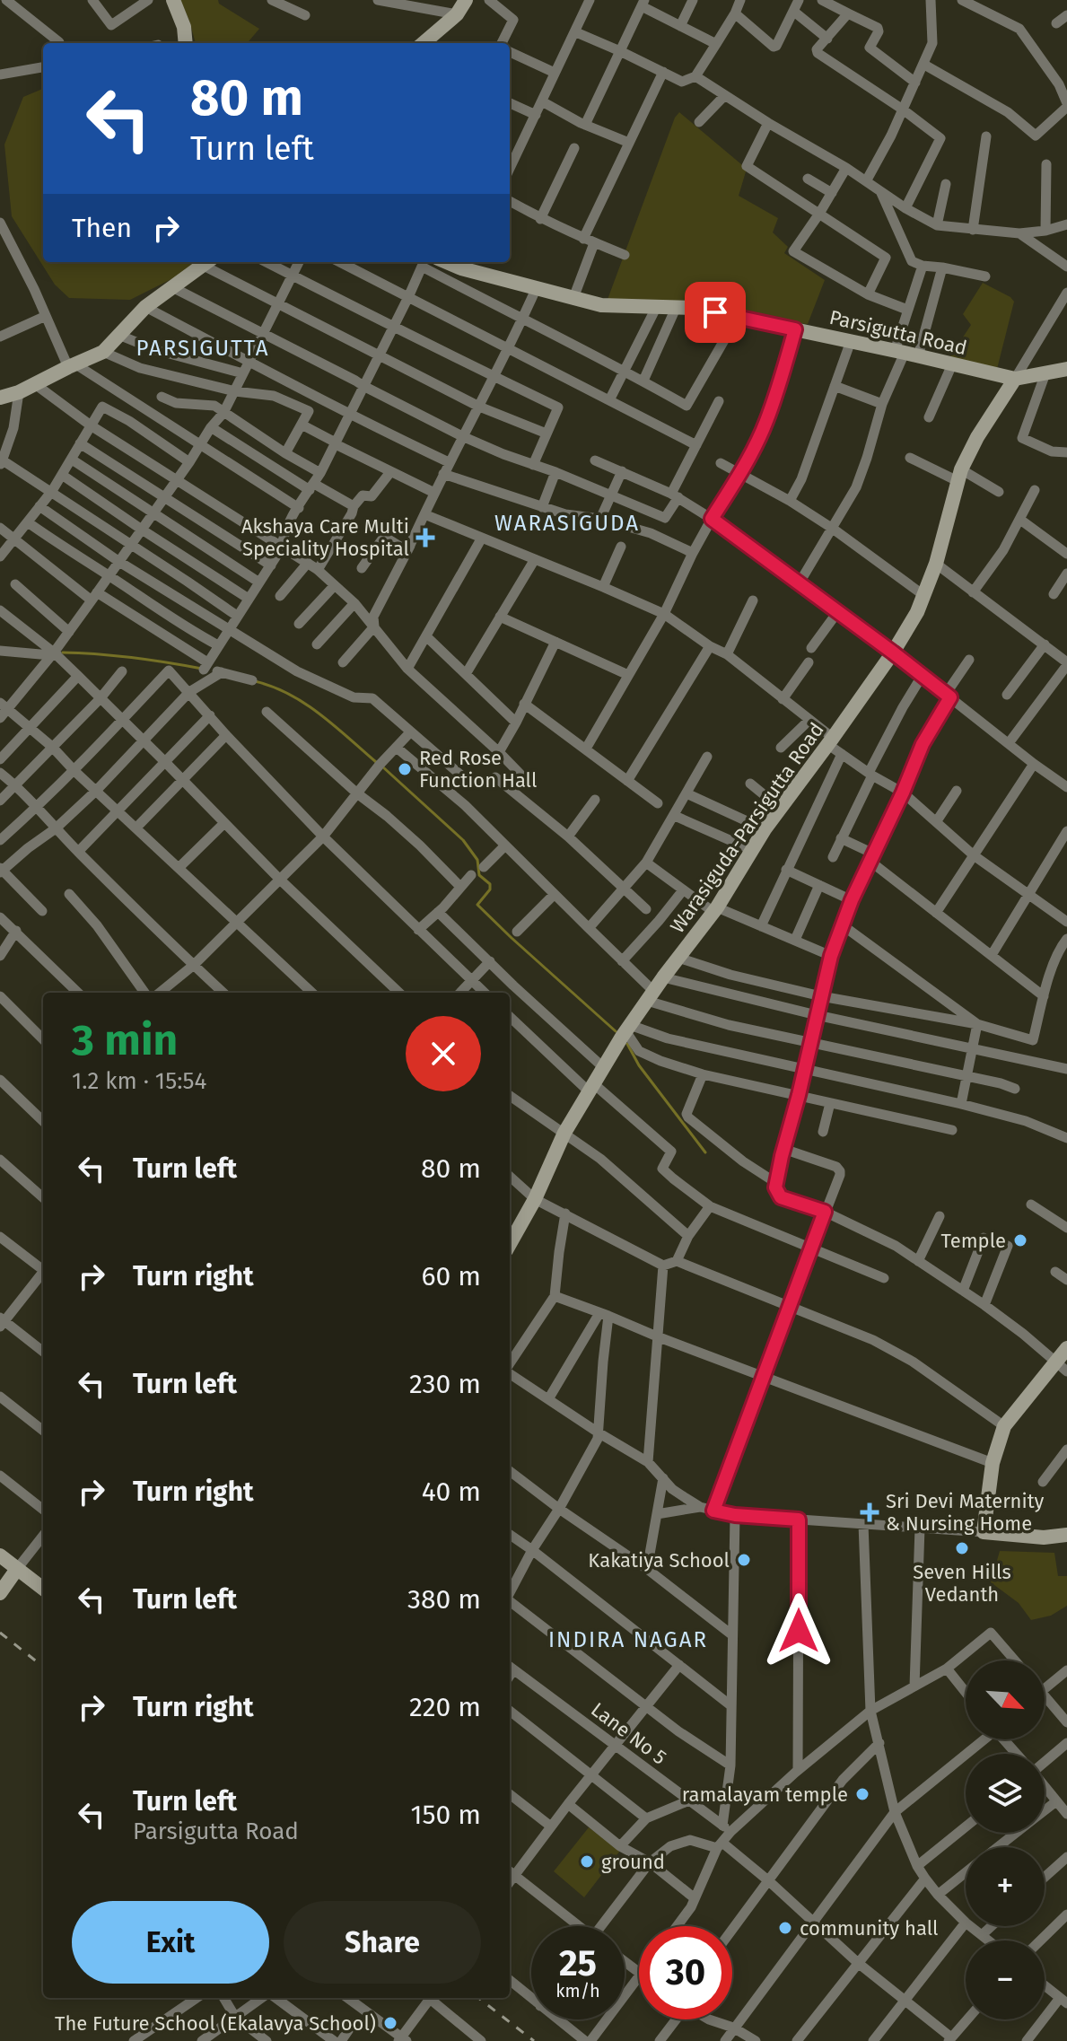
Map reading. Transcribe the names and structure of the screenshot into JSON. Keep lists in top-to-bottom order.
{
  "streets": {
    "street": ["Parsigutta Road", "Warasiguda-Parsigutta Road", "Lane No 5"]
  },
  "crossings": [
    ["Parsigutta Road", "Warasiguda-Parsigutta Road"]
  ],
  "districts": ["PARSIGUTTA", "WARASIGUDA", "INDIRA NAGAR"],
  "places": {
    "health": ["Akshaya Care Multi Speciality Hospital", "Sri Devi Maternity & Nursing Home"],
    "other": [
      "Red Rose Function Hall",
      "Temple",
      "Seven Hills Vedanth",
      "Kakatiya School",
      "ramalayam temple",
      "ground",
      "community hall",
      "The Future School (Ekalavya School)"
    ]
  },
  "north": "bottom right",
  "page": {
    "turn": ["80 m", "Turn left"],
    "then": "Then",
    "heading": ["3 min", "1.2 km · 15:54"],
    "list": [
      {
        "name": "Turn left",
        "value": "80 m"
      },
      {
        "name": "Turn right",
        "value": "60 m"
      },
      {
        "name": "Turn left",
        "value": "230 m"
      },
      {
        "name": "Turn right",
        "value": "40 m"
      },
      {
        "name": "Turn left",
        "value": "380 m"
      },
      {
        "name": "Turn right",
        "value": "220 m"
      },
      {
        "name": "Turn left",
        "note": "Parsigutta Road",
        "value": "150 m"
      }
    ],
    "map_buttons": ["+", "−"],
    "buttons": ["Exit", "Share"],
    "speed": "25 km/h",
    "limit": "30"
  }
}
